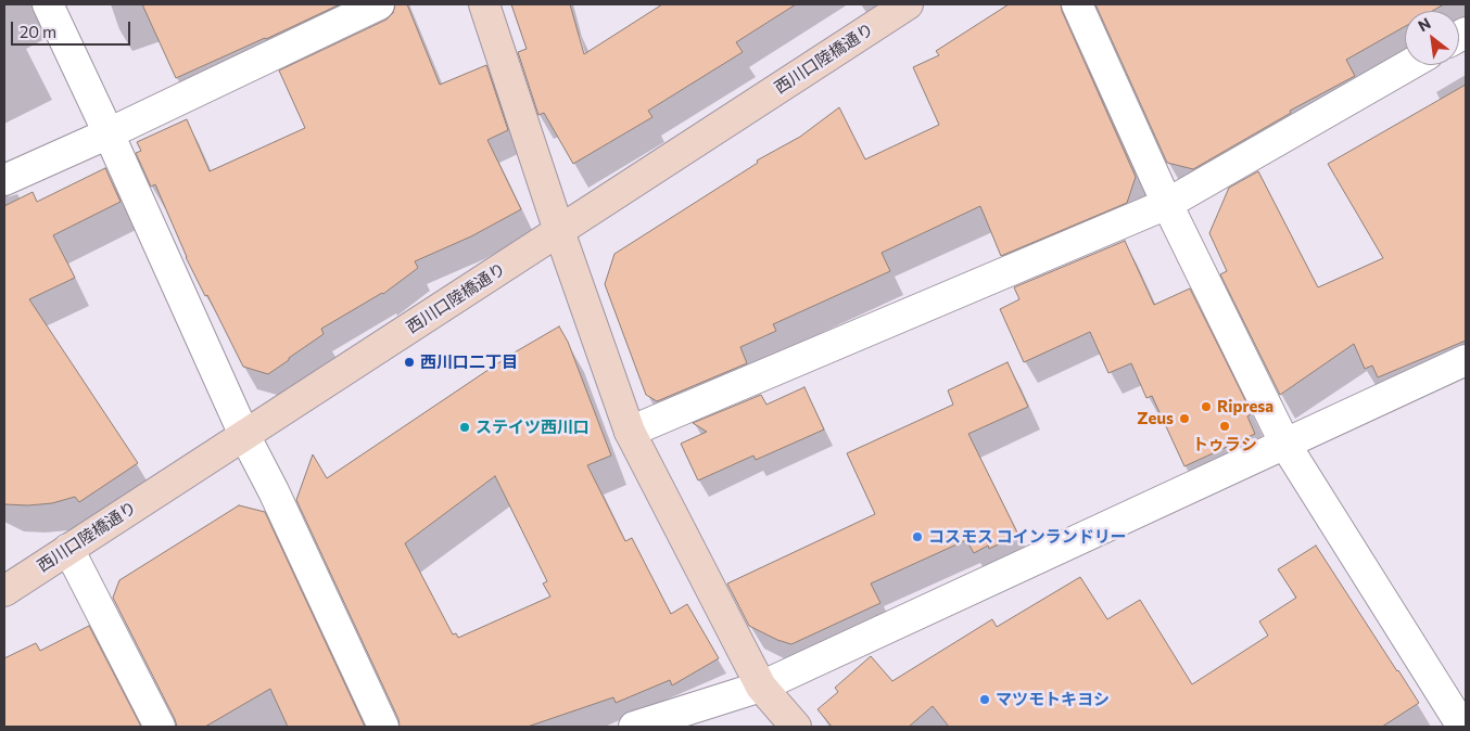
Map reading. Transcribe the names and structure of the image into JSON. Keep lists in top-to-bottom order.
{
  "streets": {
    "street": ["西川口陸橋通り"]
  },
  "places": [
    "西川口二丁目",
    "Ripresa",
    "Zeus",
    "トゥラシ",
    "ステイツ西川口",
    "コスモス コインランドリー",
    "マツモトキヨシ"
  ],
  "scale_bar": "20 m",
  "north": "top left"
}
